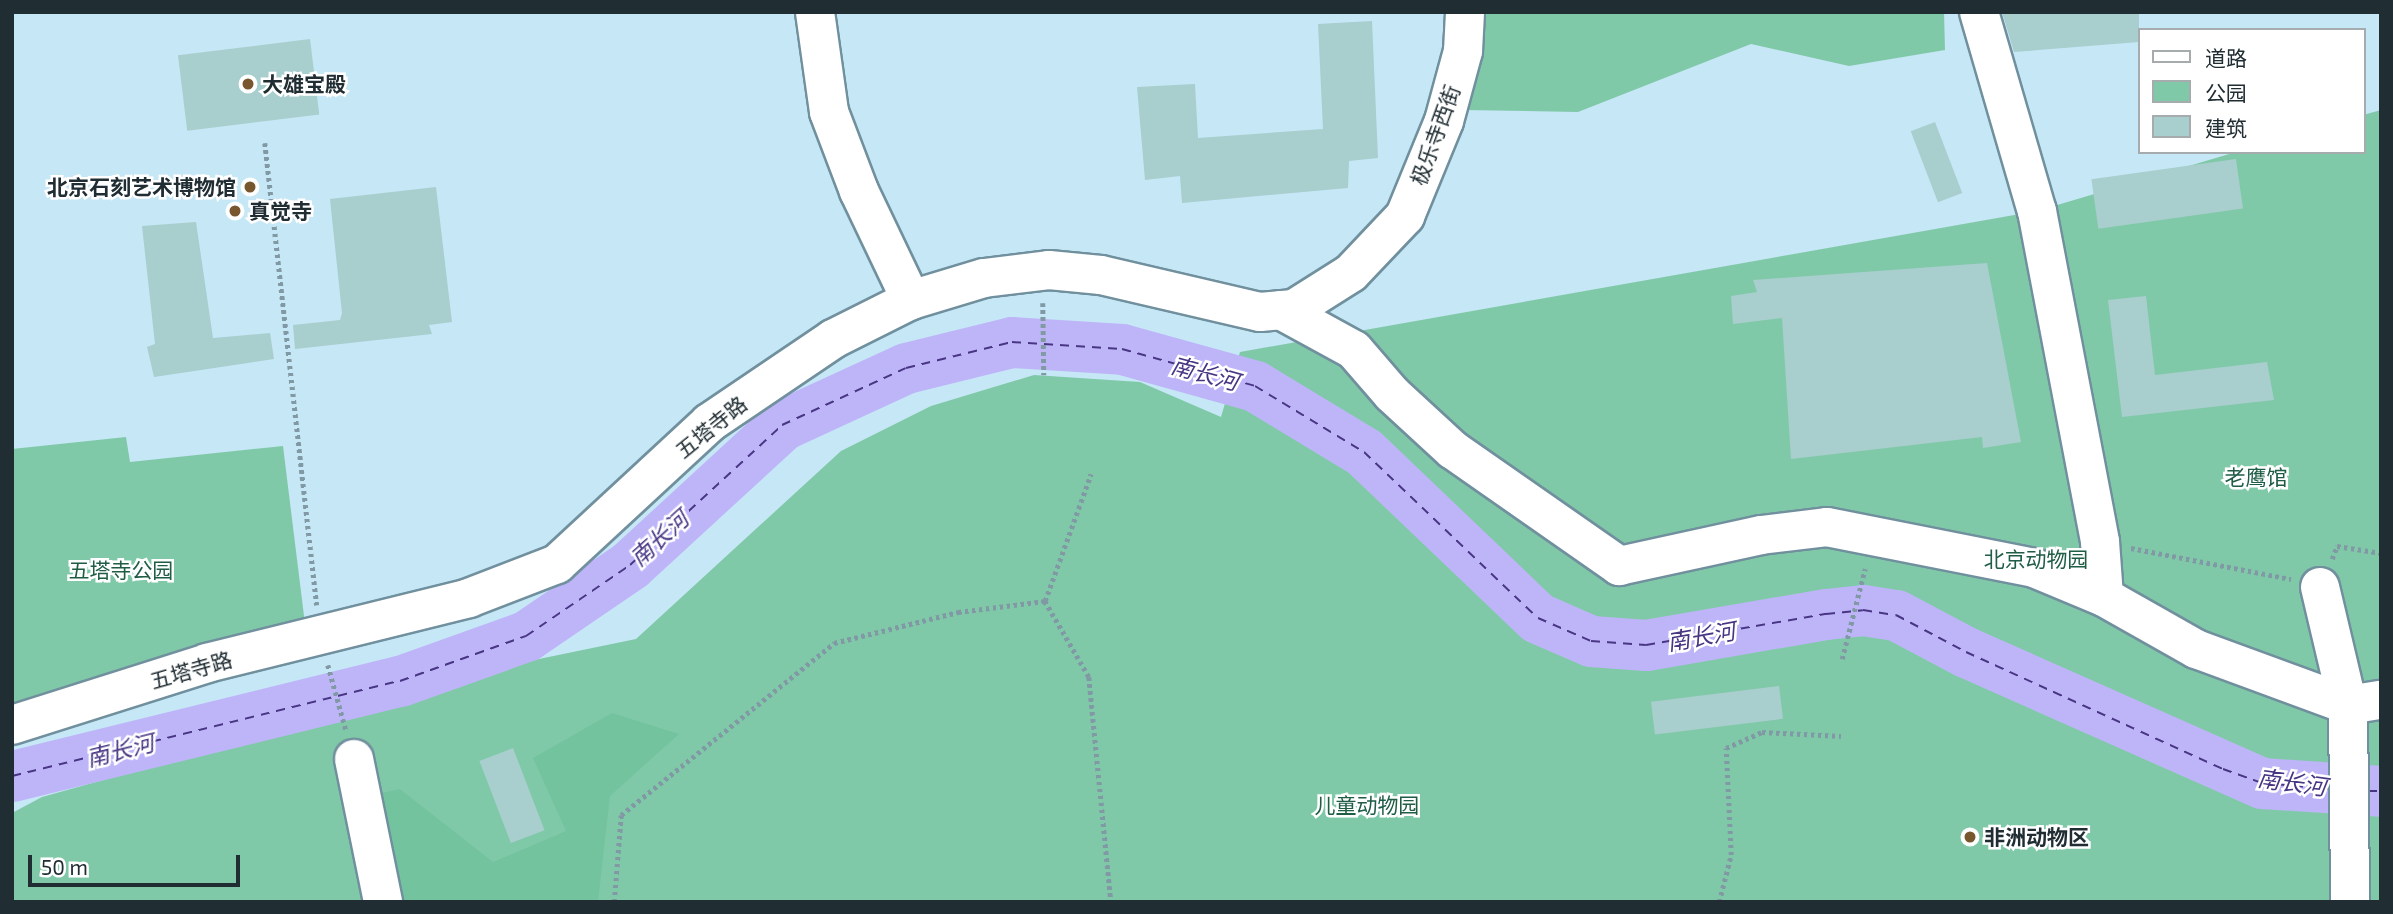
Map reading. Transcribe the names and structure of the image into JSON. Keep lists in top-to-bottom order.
{
  "streets": {
    "street": ["极乐寺西街", "五塔寺路"]
  },
  "crossings": [
    ["极乐寺西街", "五塔寺路"]
  ],
  "water": ["南长河"],
  "parks": [
    "老鹰馆",
    "北京动物园",
    "五塔寺公园",
    "儿童动物园"
  ],
  "places": [
    "大雄宝殿",
    "北京石刻艺术博物馆",
    "真觉寺",
    "非洲动物区"
  ],
  "legend": ["道路", "公园", "建筑"],
  "scale_bar": "50 m"
}
